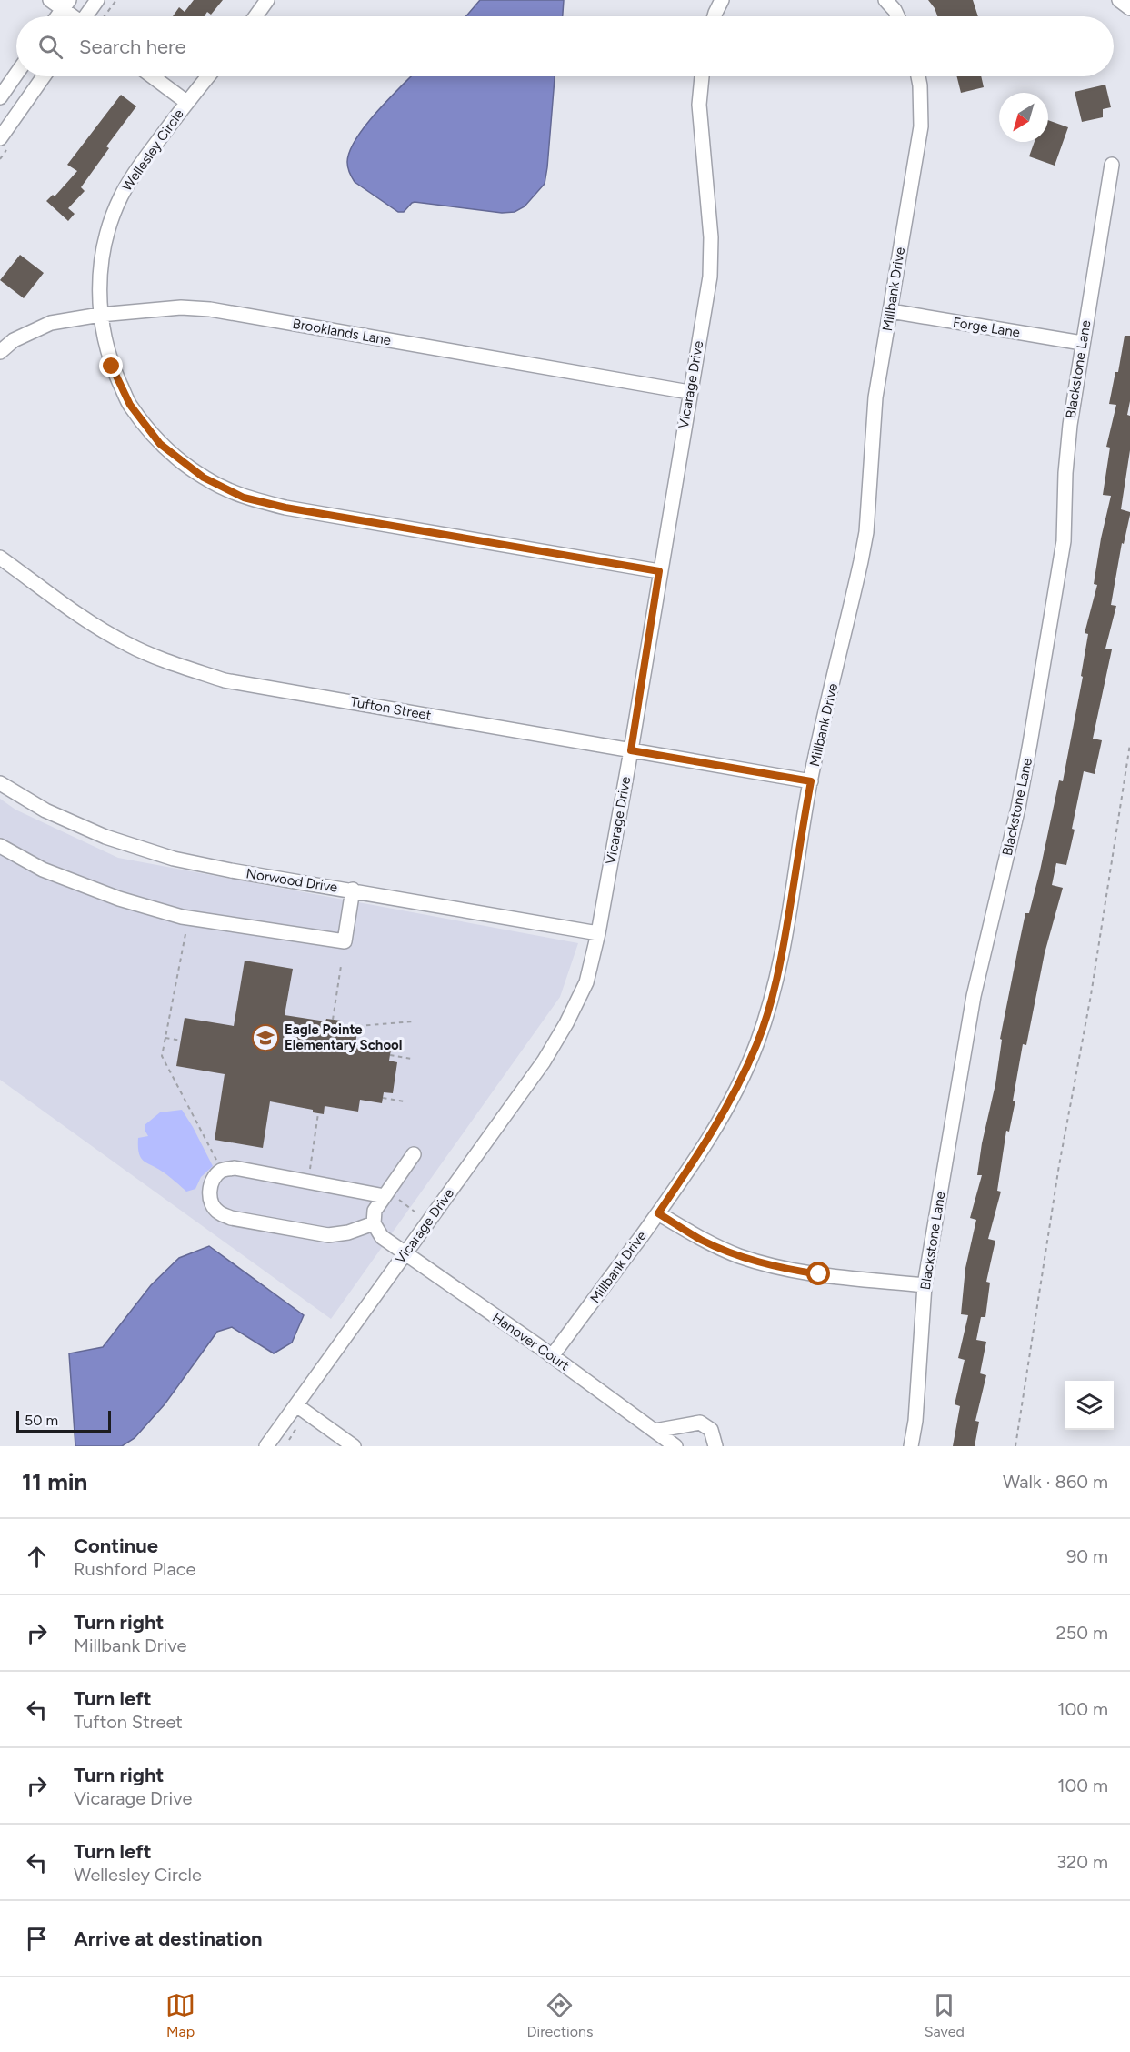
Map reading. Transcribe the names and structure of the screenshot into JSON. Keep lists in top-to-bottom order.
{
  "streets": {
    "street": [
      "Wellesley Circle",
      "Millbank Drive",
      "Forge Lane",
      "Brooklands Lane",
      "Blackstone Lane",
      "Vicarage Drive",
      "Tufton Street",
      "Norwood Drive",
      "Hanover Court"
    ]
  },
  "crossings": [
    ["Wellesley Circle", "Brooklands Lane"],
    ["Wellesley Circle", "Vicarage Drive"],
    ["Millbank Drive", "Forge Lane"],
    ["Millbank Drive", "Tufton Street"],
    ["Millbank Drive", "Hanover Court"],
    ["Forge Lane", "Blackstone Lane"],
    ["Brooklands Lane", "Vicarage Drive"],
    ["Vicarage Drive", "Tufton Street"],
    ["Vicarage Drive", "Norwood Drive"],
    ["Vicarage Drive", "Hanover Court"]
  ],
  "places": {
    "school or university": ["Eagle Pointe Elementary School"]
  },
  "scale_bar": "50 m",
  "north": "bottom left",
  "page": {
    "search": "Search here",
    "scale": "50 m",
    "heading": ["11 min", "Walk · 860 m"],
    "list": [
      ["Continue", "Rushford Place", "90 m"],
      ["Turn right", "Millbank Drive", "250 m"],
      ["Turn left", "Tufton Street", "100 m"],
      ["Turn right", "Vicarage Drive", "100 m"],
      ["Turn left", "Wellesley Circle", "320 m"],
      "Arrive at destination"
    ],
    "nav": ["Map", "Directions", "Saved"]
  }
}
